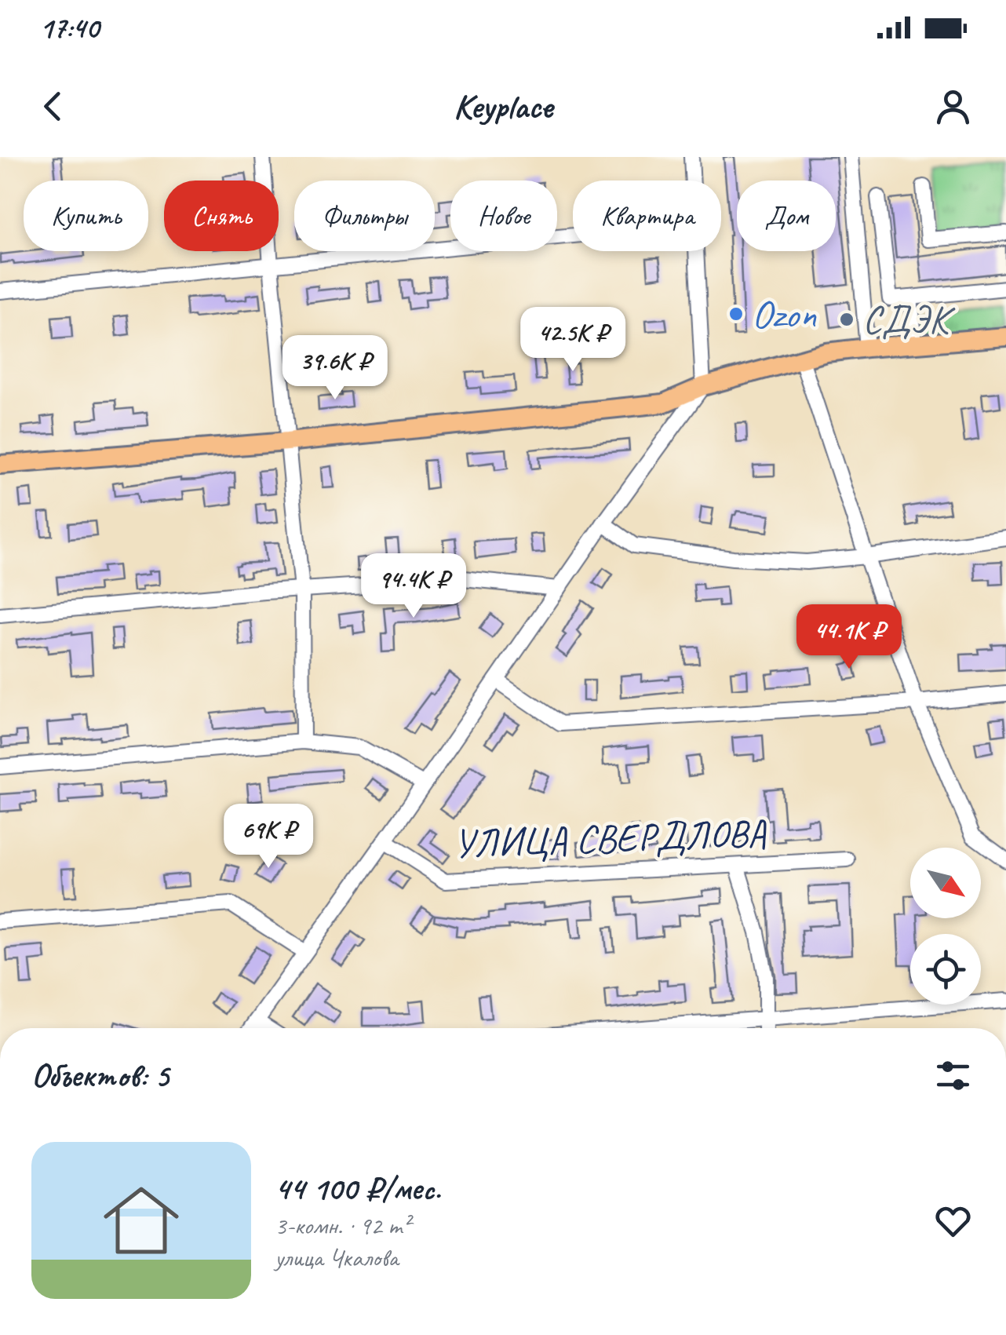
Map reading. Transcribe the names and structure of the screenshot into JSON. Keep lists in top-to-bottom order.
{
  "streets": {
    "street": ["УЛИЦА СВЕРДЛОВА"]
  },
  "places": ["Ozon", "СДЭК"],
  "north": "bottom right",
  "page": {
    "status": "17:40",
    "header": "Keyplace",
    "chip": [
      "Купить",
      "Снять",
      "Фильтры",
      "Новое",
      "Квартира",
      "Дом"
    ],
    "price": [
      "42.5K ₽",
      "39.6K ₽",
      "94.4K ₽",
      "44.1K ₽",
      "69K ₽"
    ],
    "heading": "Объектов: 5",
    "list": [
      {
        "name": "44 100 ₽/мес.",
        "note": "3-комн. · 92 m² · улица Чкалова"
      }
    ]
  }
}
